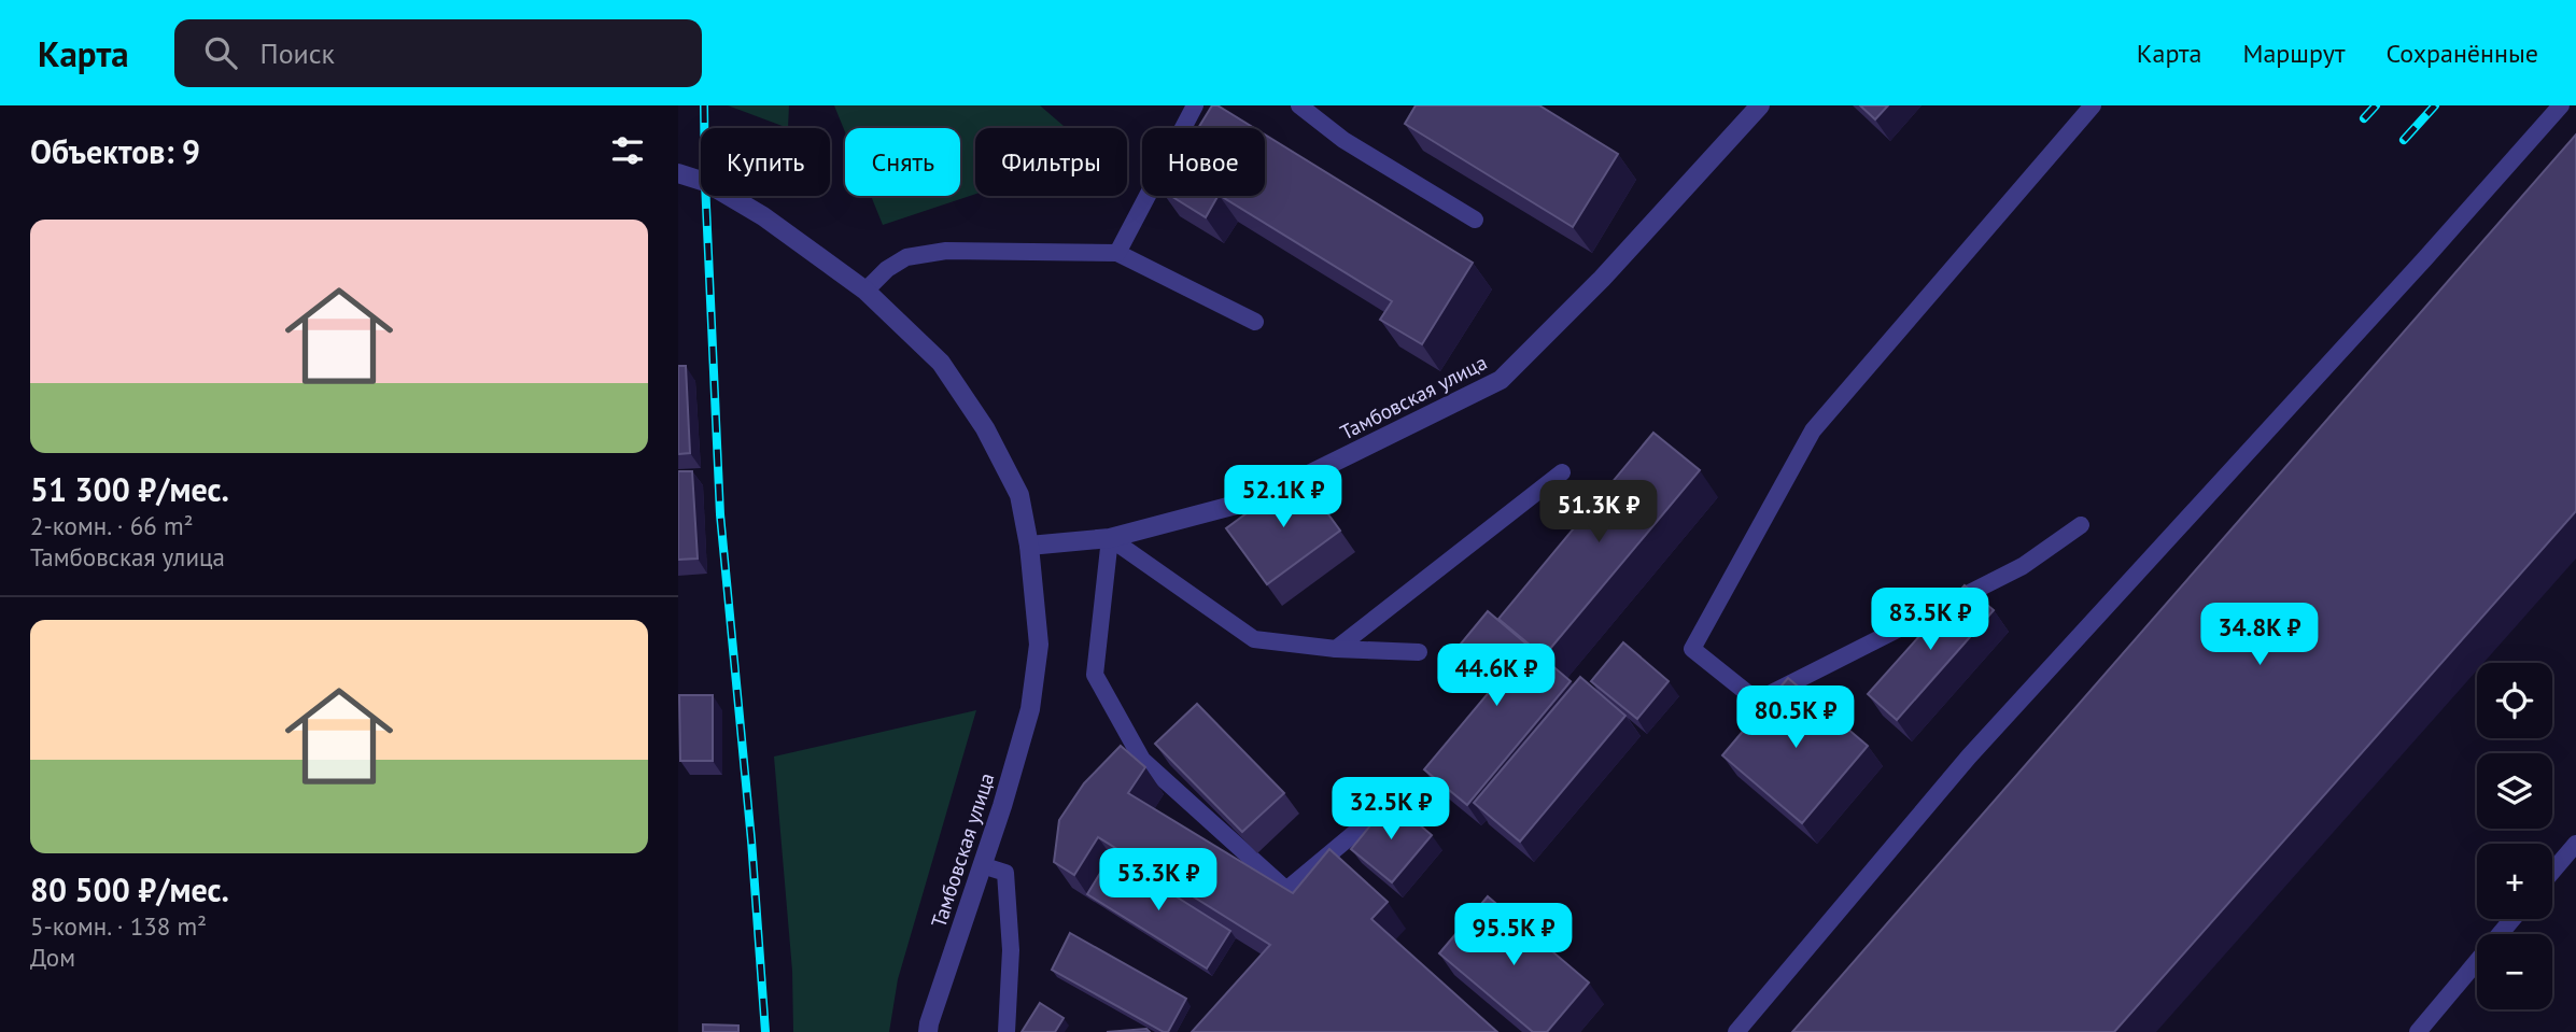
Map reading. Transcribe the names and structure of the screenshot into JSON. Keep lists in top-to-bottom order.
{
  "streets": {
    "street": ["Тамбовская улица"]
  },
  "page": {
    "header": "Карта",
    "search": "Поиск",
    "nav": ["Карта", "Маршрут", "Сохранённые"],
    "heading": "Объектов: 9",
    "chip": [
      "Купить",
      "Снять",
      "Фильтры",
      "Новое"
    ],
    "list": [
      {
        "name": "51 300 ₽/мес.",
        "note": "2-комн. · 66 m² · Тамбовская улица"
      },
      {
        "name": "80 500 ₽/мес.",
        "note": "5-комн. · 138 m² · Дом"
      }
    ],
    "price": [
      "52.1K ₽",
      "51.3K ₽",
      "83.5K ₽",
      "34.8K ₽",
      "44.6K ₽",
      "80.5K ₽",
      "32.5K ₽",
      "53.3K ₽",
      "95.5K ₽"
    ],
    "map_buttons": ["+", "−"]
  }
}
